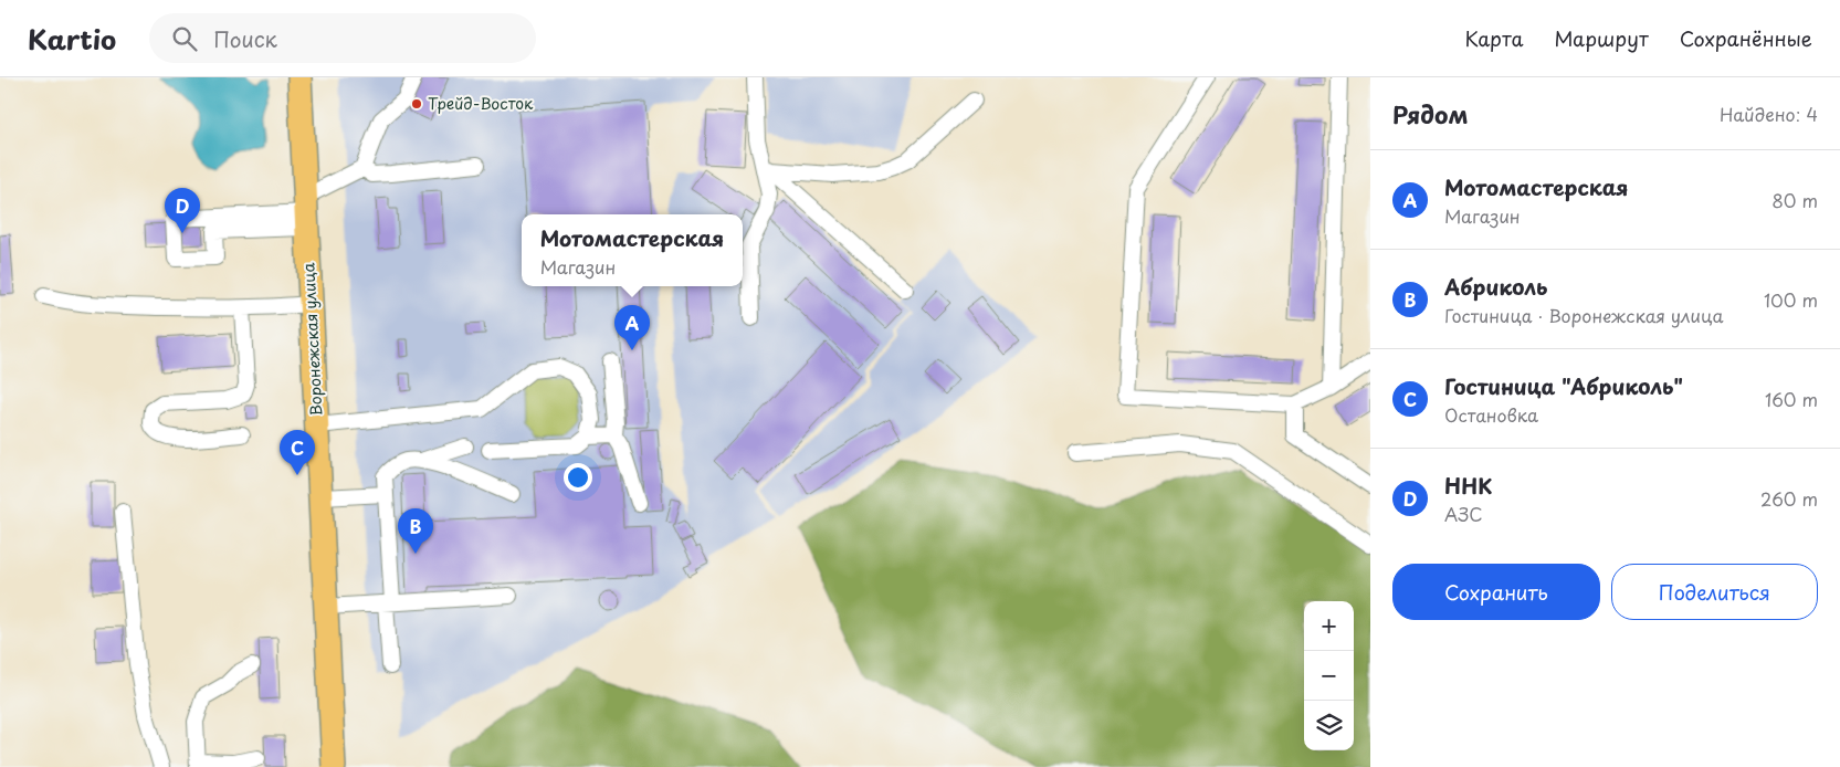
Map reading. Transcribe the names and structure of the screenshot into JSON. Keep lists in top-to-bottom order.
{
  "streets": {
    "highway": ["Воронежская улица"]
  },
  "places": ["Трейд-Восток"],
  "page": {
    "header": "Kartio",
    "search": "Поиск",
    "nav": ["Карта", "Маршрут", "Сохранённые"],
    "heading": ["Рядом", "Найдено: 4"],
    "list": [
      {
        "mark": "A",
        "name": "Мотомастерская",
        "note": "Магазин",
        "value": "80 m"
      },
      {
        "mark": "B",
        "name": "Абриколь",
        "note": "Гостиница · Воронежская улица",
        "value": "100 m"
      },
      {
        "mark": "C",
        "name": "Гостиница \"Абриколь\"",
        "note": "Остановка",
        "value": "160 m"
      },
      {
        "mark": "D",
        "name": "ННК",
        "note": "АЗС",
        "value": "260 m"
      }
    ],
    "pins": [
      "D",
      "A",
      "C",
      "B"
    ],
    "popup": ["Мотомастерская", "Магазин"],
    "buttons": ["Сохранить", "Поделиться"],
    "map_buttons": ["+", "−"]
  }
}
